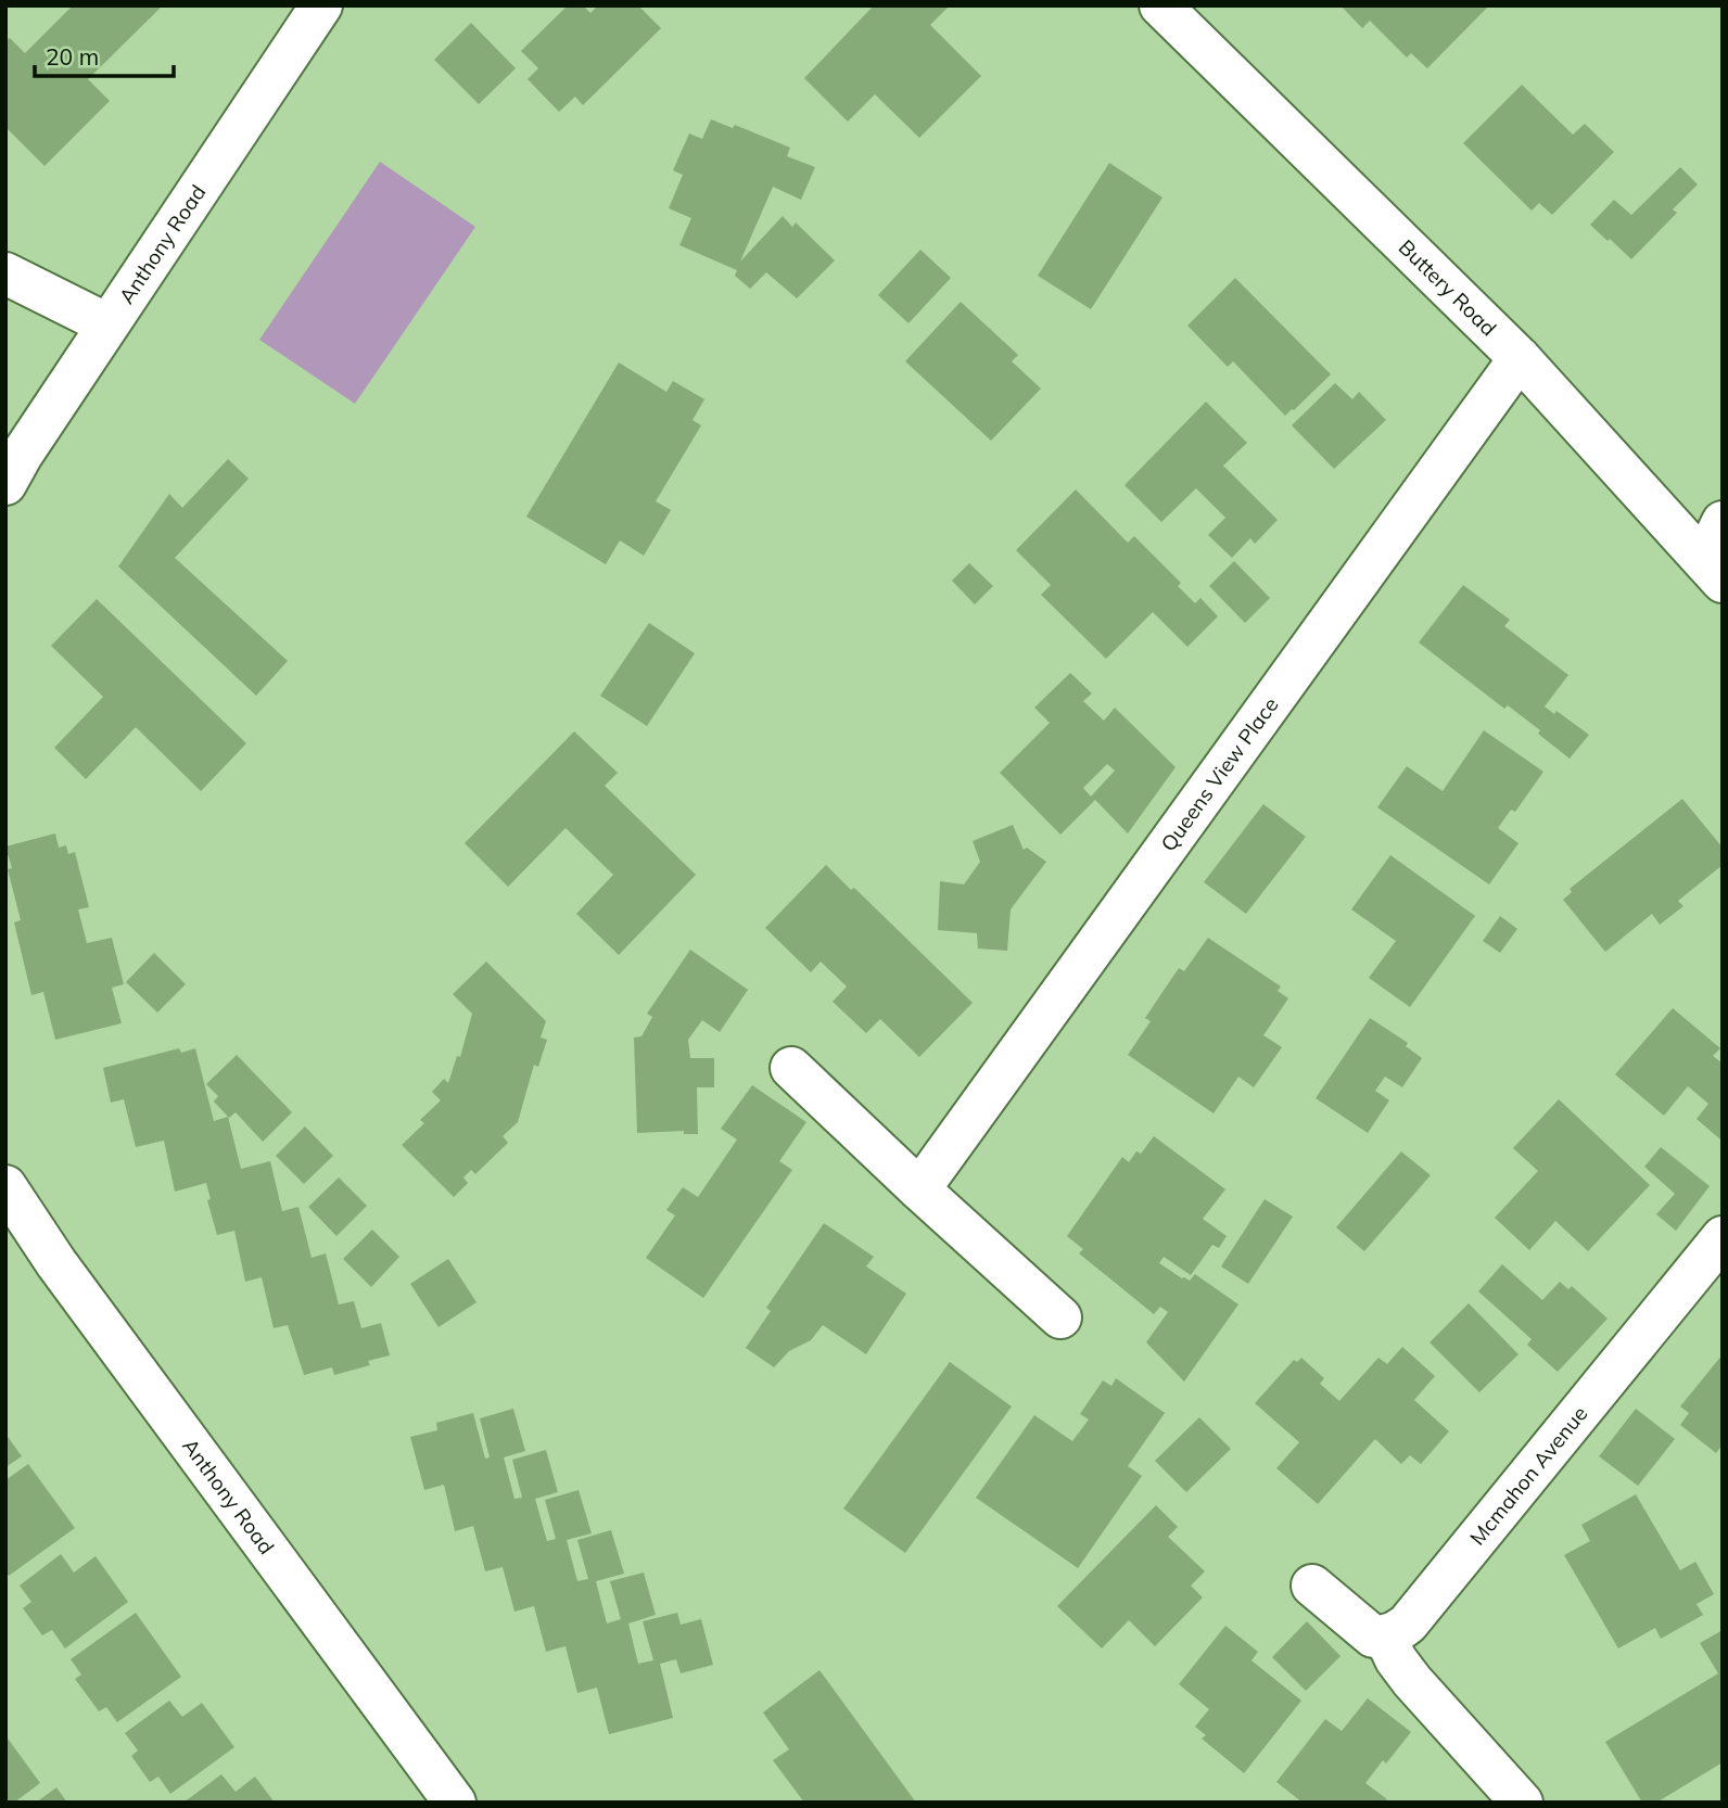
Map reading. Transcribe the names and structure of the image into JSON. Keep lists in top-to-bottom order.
{
  "streets": {
    "street": [
      "Anthony Road",
      "Buttery Road",
      "Queens View Place",
      "Mcmahon Avenue"
    ]
  },
  "crossings": [
    ["Buttery Road", "Queens View Place"]
  ],
  "scale_bar": "20 m"
}
